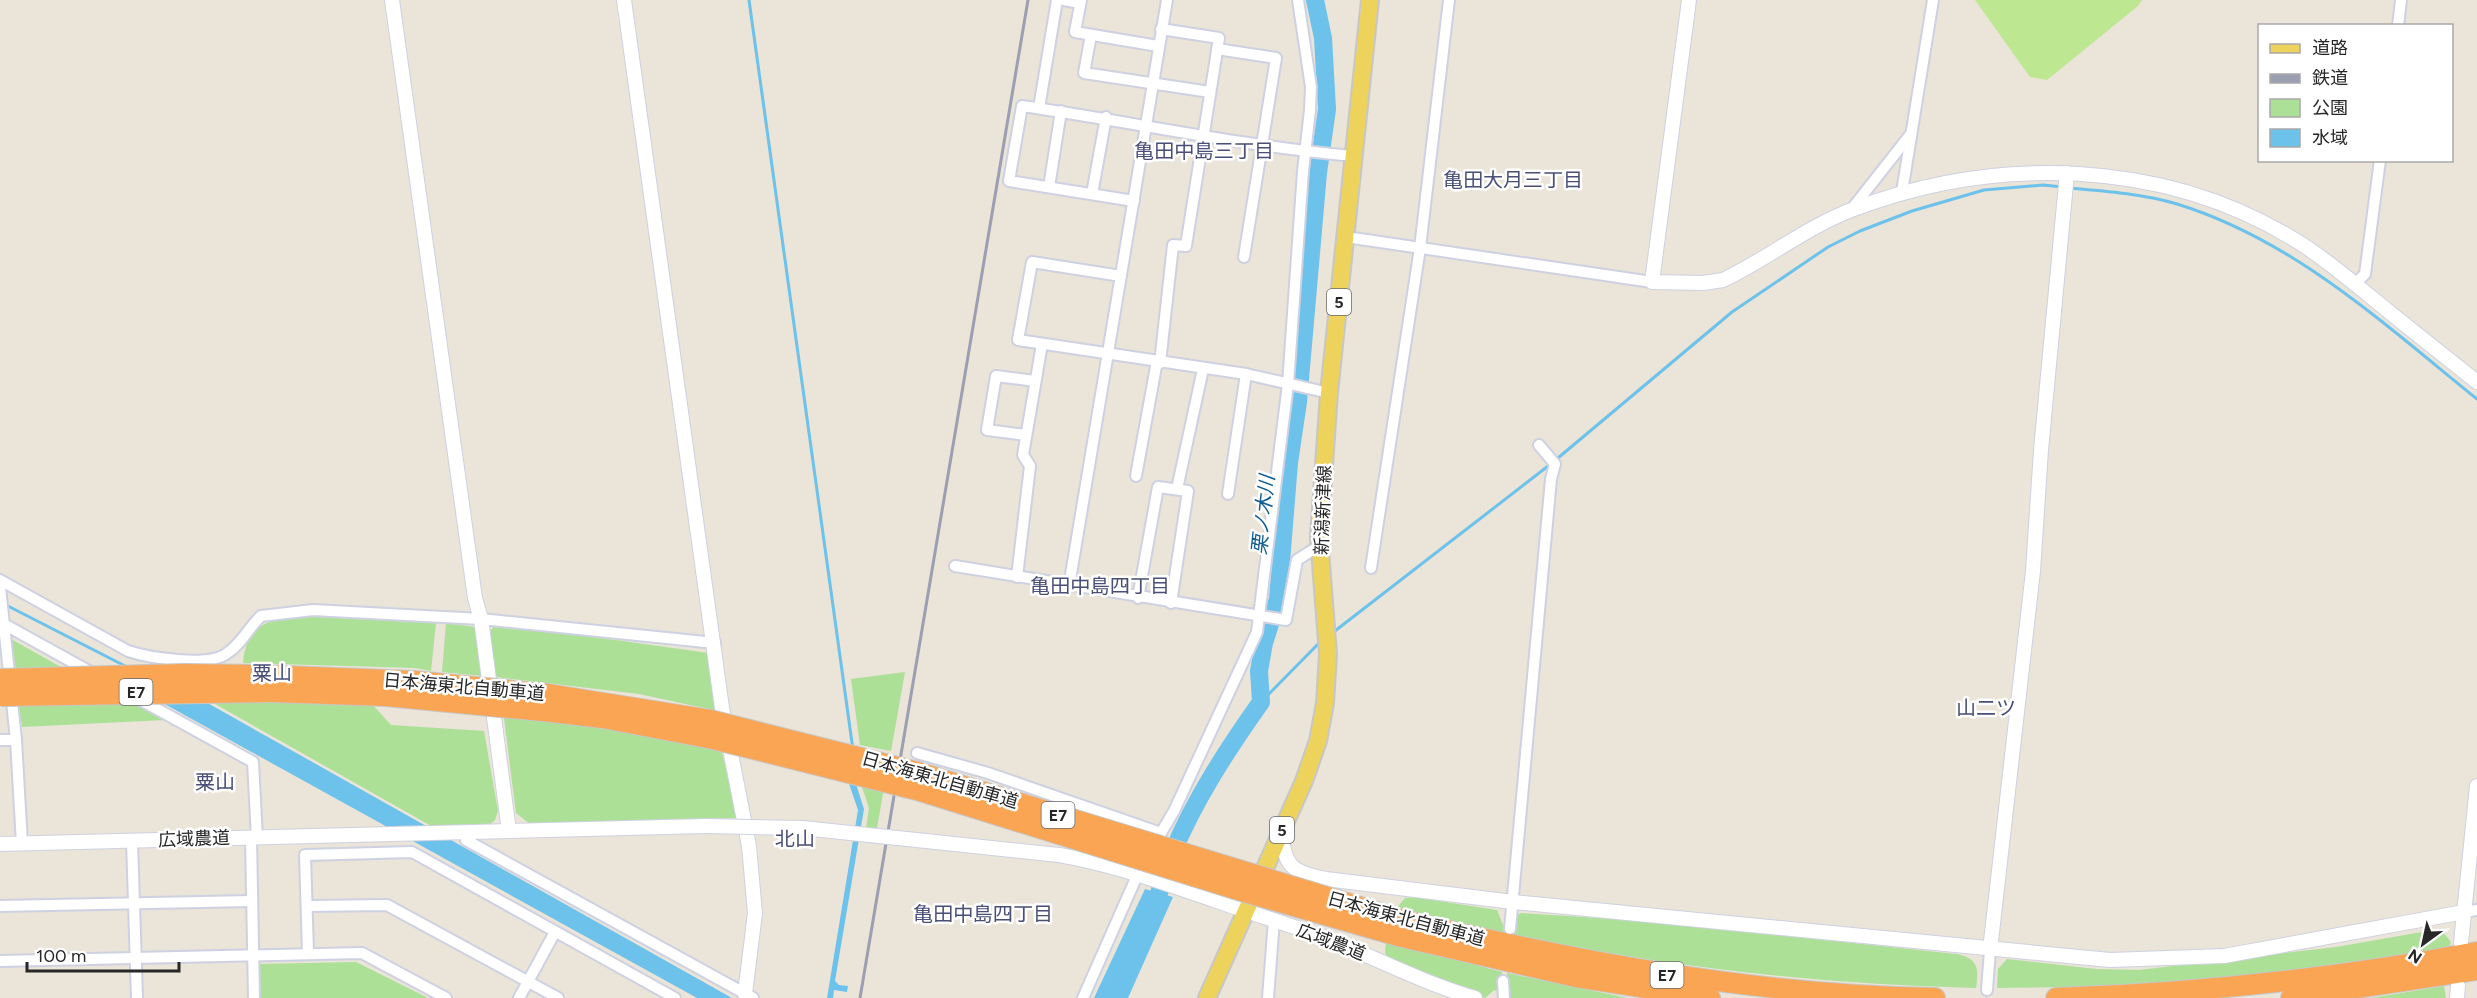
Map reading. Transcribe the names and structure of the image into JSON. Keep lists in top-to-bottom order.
{
  "streets": {
    "highway": ["日本海東北自動車道", "E7"],
    "main road": ["5", "新潟新津線"],
    "street": ["広域農道"]
  },
  "crossings": [
    ["新潟新津線", "広域農道"]
  ],
  "districts": [
    "亀田中島三丁目",
    "亀田大月三丁目",
    "亀田中島四丁目",
    "粟山",
    "山二ツ",
    "粟山",
    "北山",
    "亀田中島四丁目"
  ],
  "water": ["栗ノ木川"],
  "legend": [
    "道路",
    "鉄道",
    "公園",
    "水域"
  ],
  "scale_bar": "100 m",
  "north": "bottom left"
}
